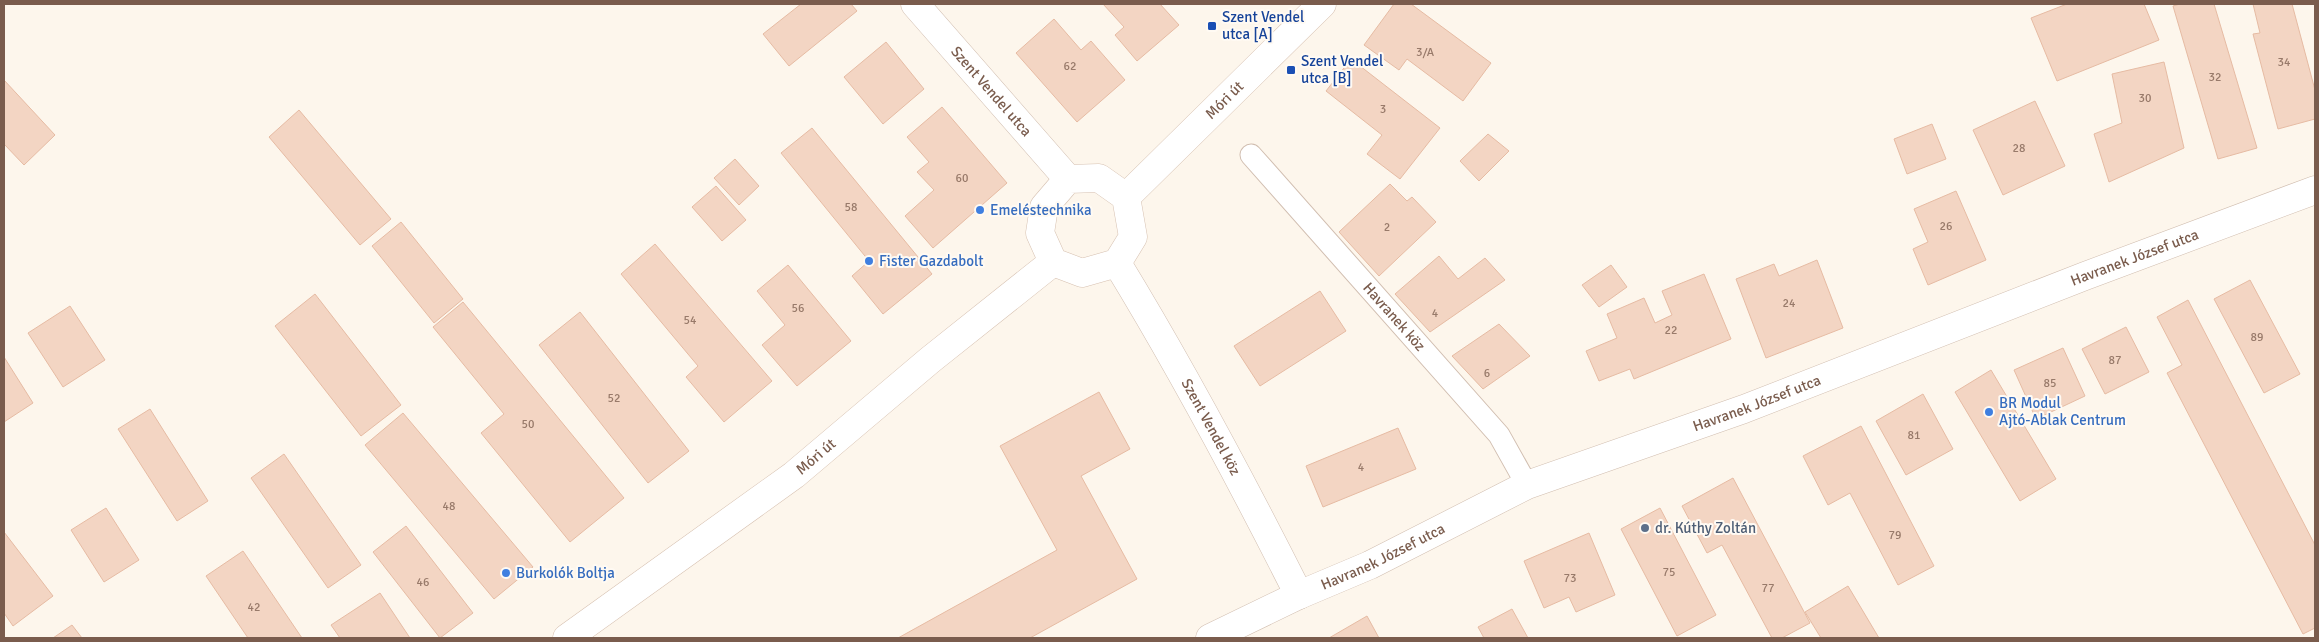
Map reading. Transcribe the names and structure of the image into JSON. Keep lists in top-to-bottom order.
{
  "streets": {
    "street": [
      "Szent Vendel utca",
      "Móri út",
      "Havranek József utca",
      "Szent Vendel köz"
    ],
    "lane": ["Havranek köz"]
  },
  "crossings": [
    ["Szent Vendel utca", "Móri út"],
    ["Szent Vendel utca", "Szent Vendel köz"],
    ["Móri út", "Szent Vendel köz"],
    ["Havranek József utca", "Havranek köz"],
    ["Havranek József utca", "Szent Vendel köz"]
  ],
  "places": {
    "transit": ["Szent Vendel utca [A]", "Szent Vendel utca [B]"],
    "other": [
      "Emeléstechnika",
      "Fister Gazdabolt",
      "BR Modul Ajtó-Ablak Centrum",
      "dr. Kúthy Zoltán",
      "Burkolók Boltja"
    ]
  },
  "house_numbers": [
    "3/A",
    "34",
    "62",
    "32",
    "30",
    "3",
    "28",
    "60",
    "58",
    "26",
    "2",
    "24",
    "56",
    "4",
    "54",
    "22",
    "89",
    "87",
    "6",
    "85",
    "52",
    "50",
    "81",
    "4",
    "48",
    "79",
    "75",
    "73",
    "46",
    "77",
    "42"
  ]
}
